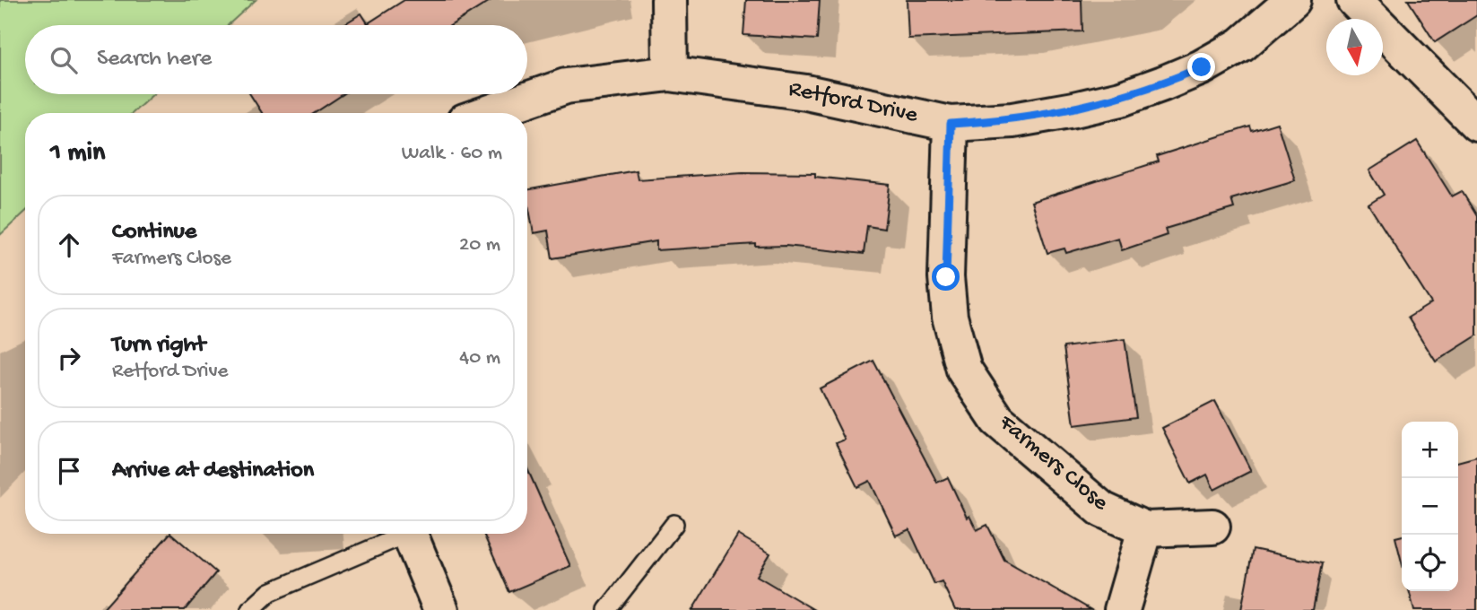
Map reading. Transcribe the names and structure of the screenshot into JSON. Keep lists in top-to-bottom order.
{
  "streets": {
    "street": ["Retford Drive", "Farmers Close"]
  },
  "crossings": [
    ["Retford Drive", "Farmers Close"]
  ],
  "north": "bottom",
  "page": {
    "search": "Search here",
    "heading": ["1 min", "Walk · 60 m"],
    "list": [
      ["Continue", "Farmers Close", "20 m"],
      ["Turn right", "Retford Drive", "40 m"],
      "Arrive at destination"
    ],
    "map_buttons": ["+", "−"]
  }
}
